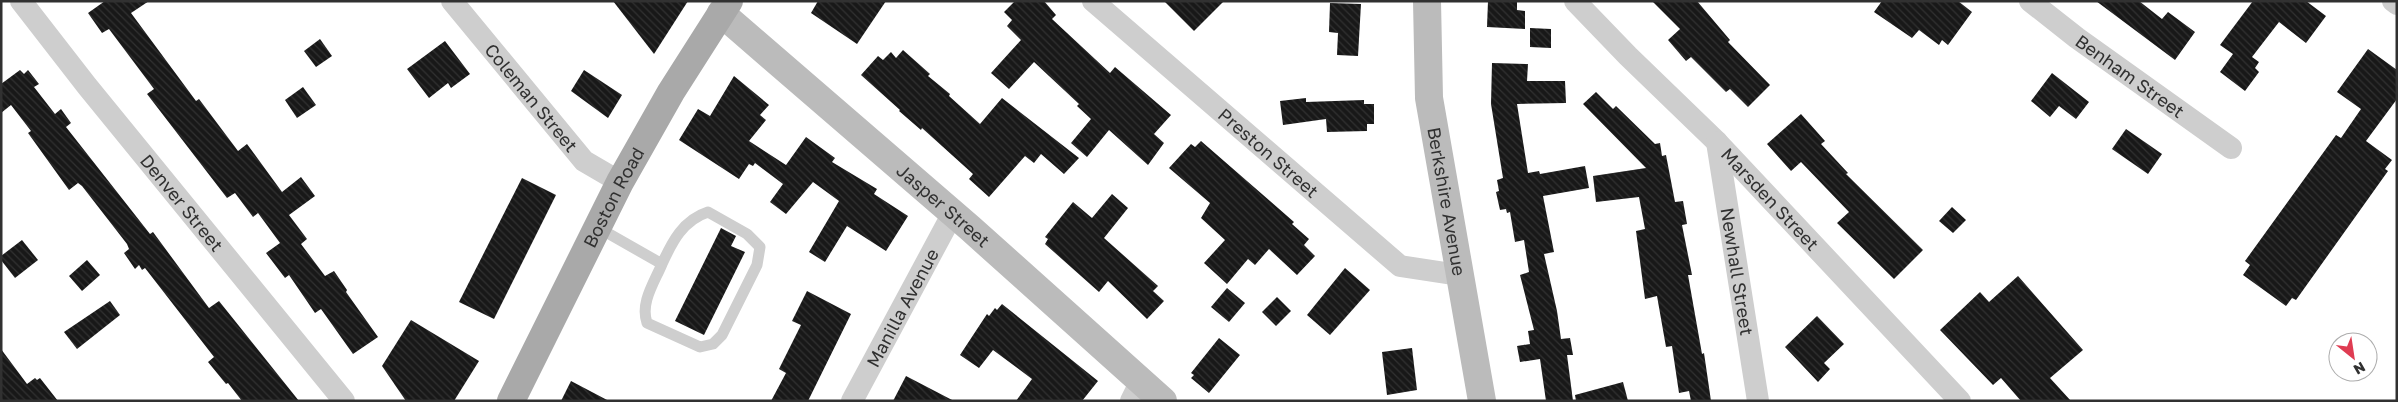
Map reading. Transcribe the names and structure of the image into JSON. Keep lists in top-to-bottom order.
{
  "streets": {
    "main road": ["Boston Road", "Berkshire Avenue", "Jasper Street"],
    "street": [
      "Benham Street",
      "Coleman Street",
      "Preston Street",
      "Marsden Street",
      "Denver Street",
      "Newhall Street",
      "Manilla Avenue"
    ]
  },
  "crossings": [
    ["Coleman Street", "Boston Road"],
    ["Preston Street", "Berkshire Avenue"],
    ["Boston Road", "Jasper Street"],
    ["Marsden Street", "Newhall Street"],
    ["Jasper Street", "Manilla Avenue"]
  ],
  "north": "bottom right"
}
